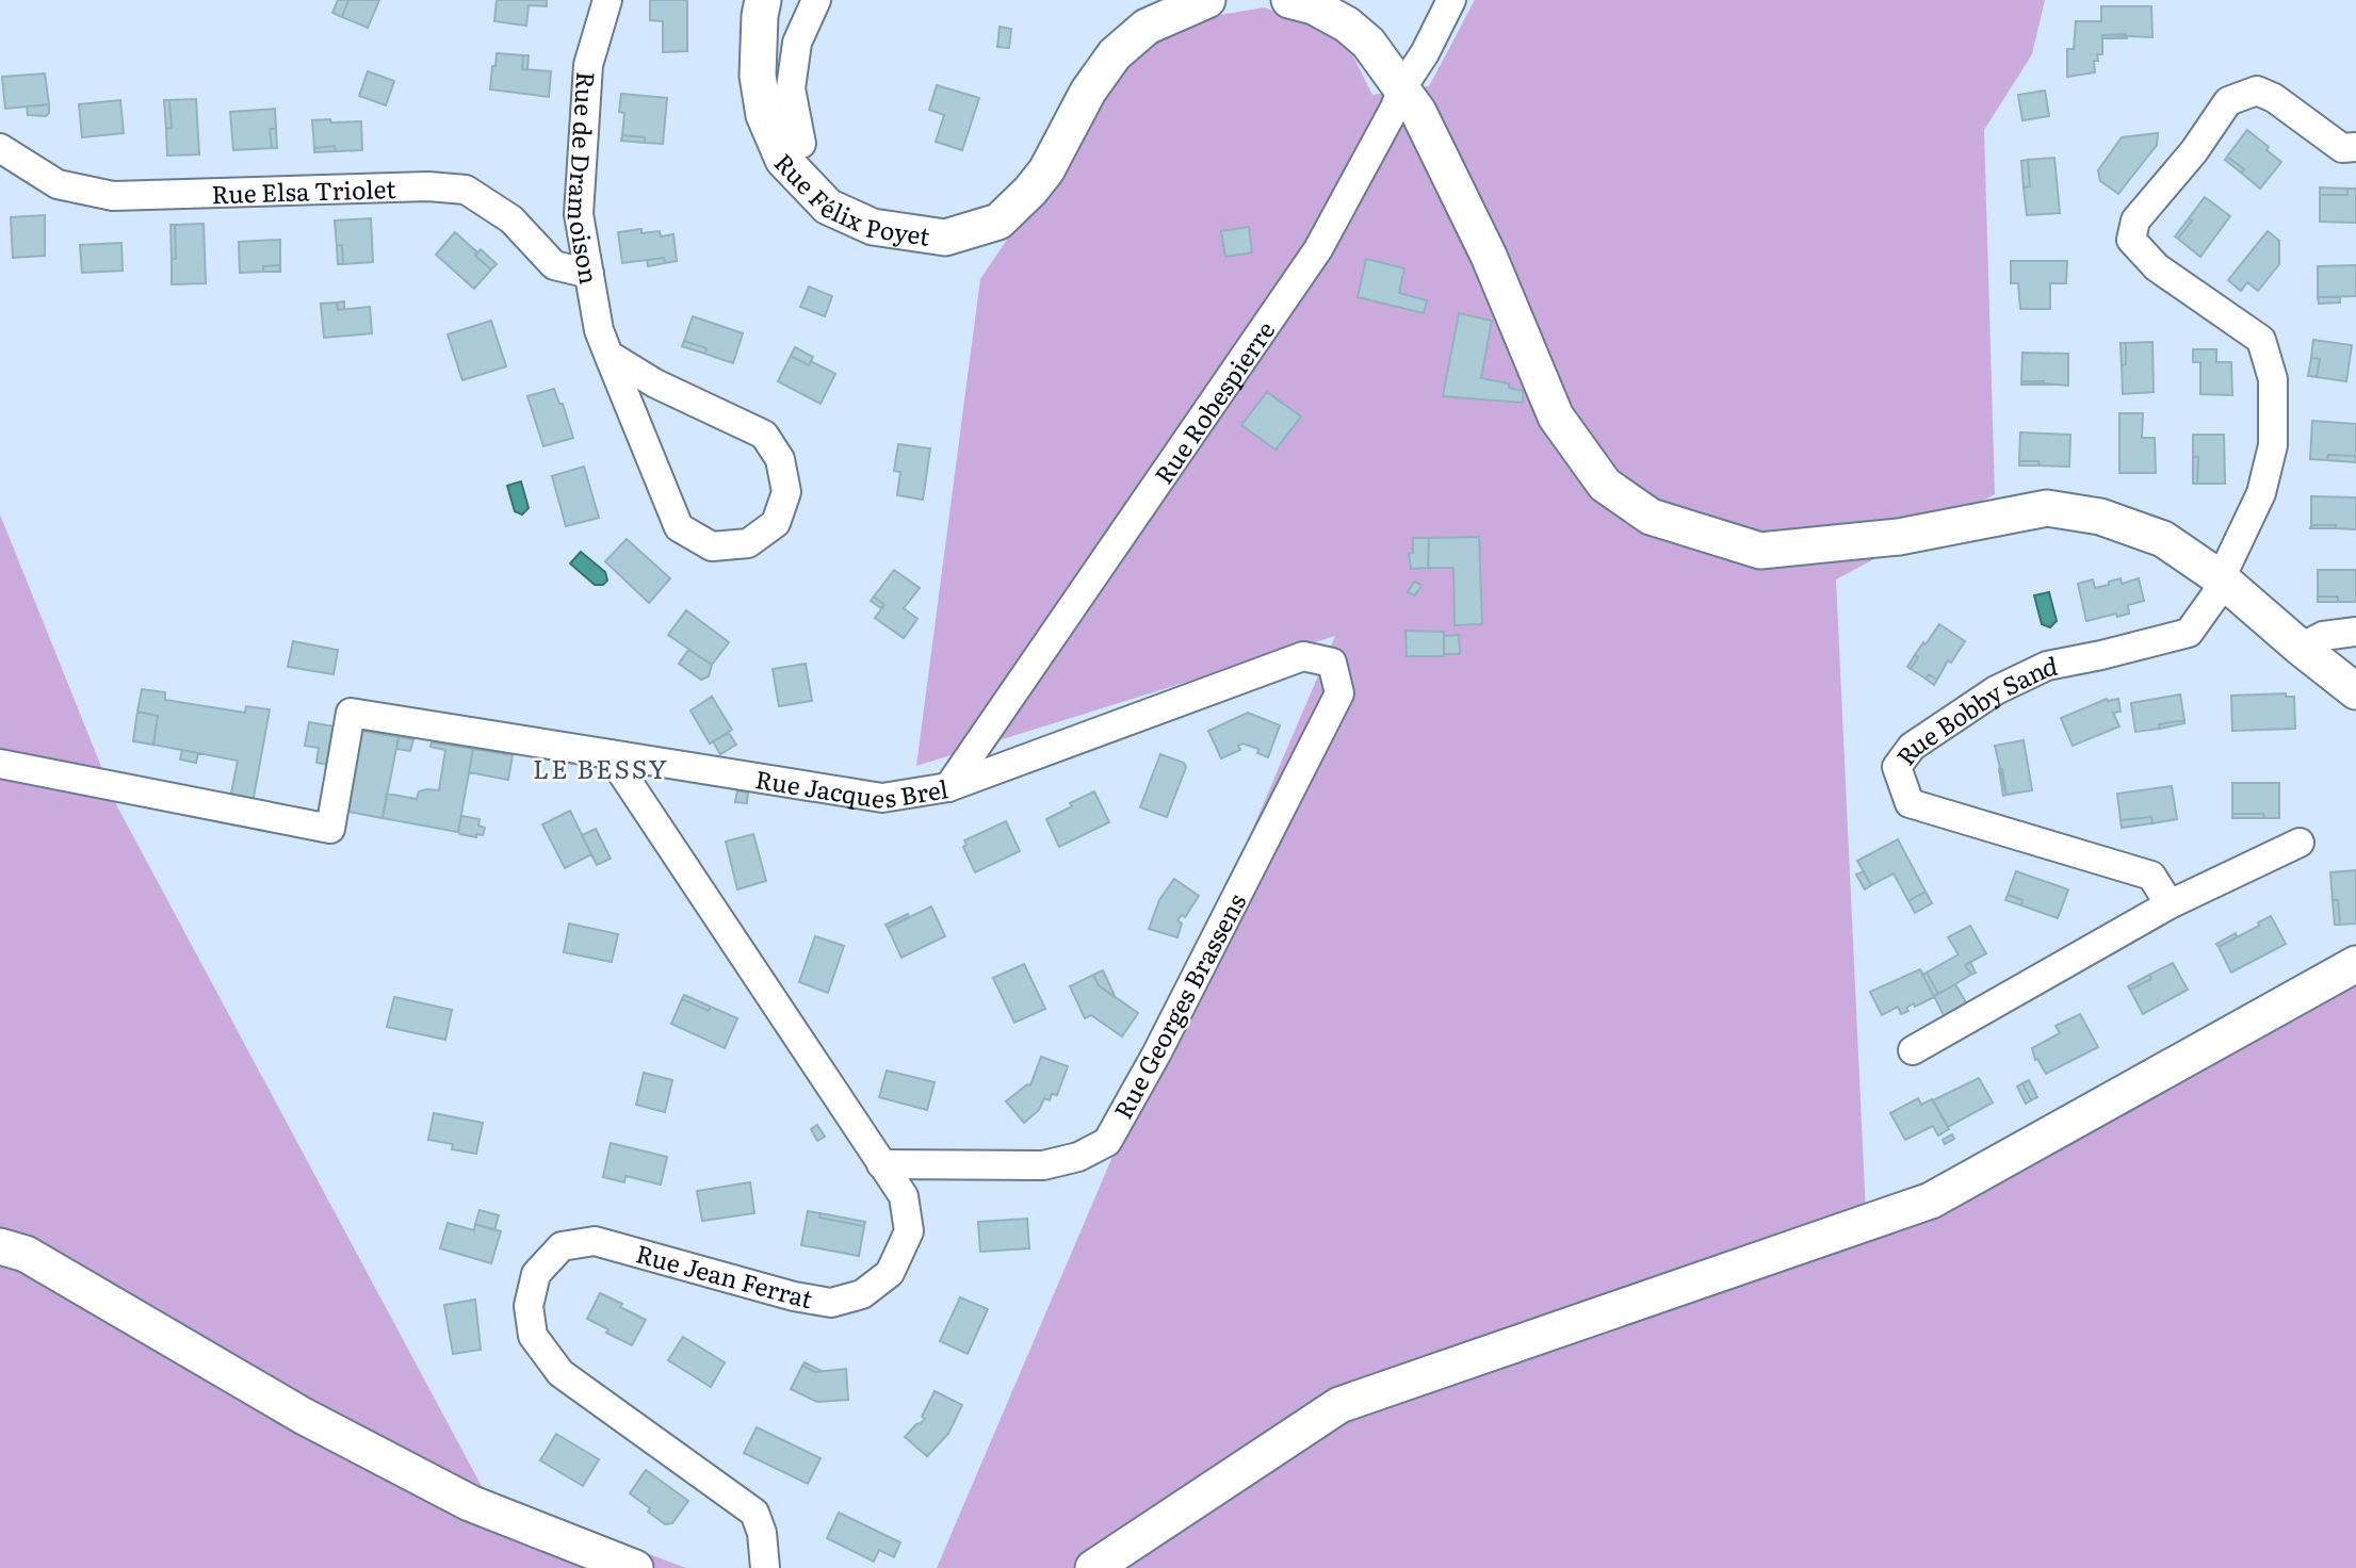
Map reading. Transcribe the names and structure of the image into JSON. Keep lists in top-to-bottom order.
{
  "streets": {
    "street": [
      "Rue de Dramoison",
      "Rue Elsa Triolet",
      "Rue Félix Poyet",
      "Rue Robespierre",
      "Rue Bobby Sand",
      "Rue Jacques Brel",
      "Rue Georges Brassens",
      "Rue Jean Ferrat"
    ]
  },
  "crossings": [
    ["Rue de Dramoison", "Rue Elsa Triolet"],
    ["Rue Robespierre", "Rue Jacques Brel"],
    ["Rue Jacques Brel", "Rue Georges Brassens"],
    ["Rue Jacques Brel", "Rue Jean Ferrat"],
    ["Rue Georges Brassens", "Rue Jean Ferrat"]
  ],
  "districts": ["LE BESSY"]
}
